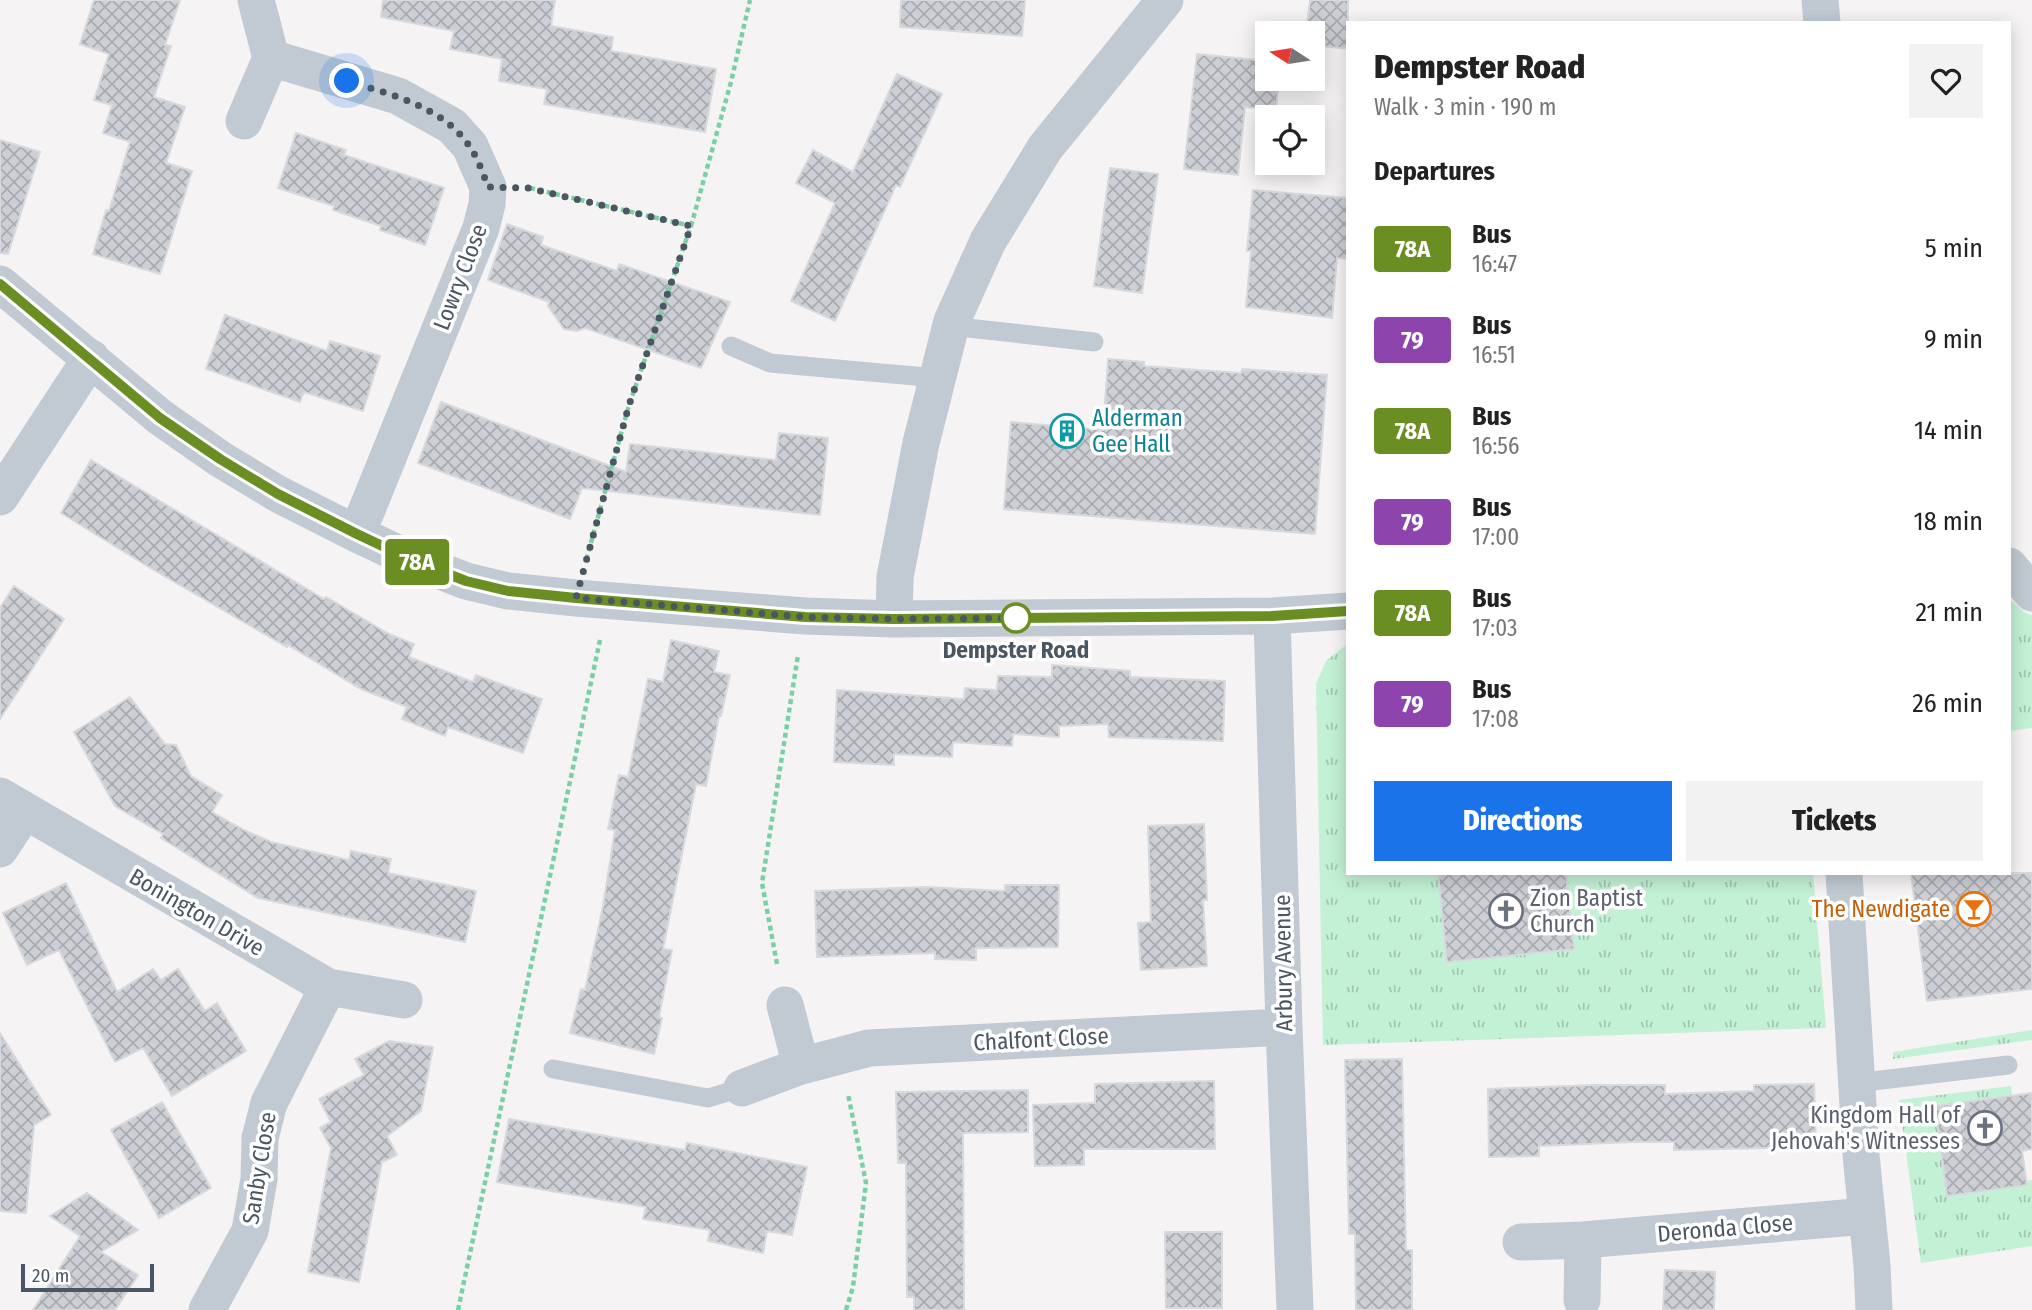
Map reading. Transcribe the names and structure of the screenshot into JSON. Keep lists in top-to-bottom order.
{
  "streets": {
    "street": [
      "Lowry Close",
      "Bonington Drive",
      "Arbury Avenue",
      "Chalfont Close",
      "Sanby Close",
      "Deronda Close"
    ]
  },
  "crossings": [
    ["Bonington Drive", "Sanby Close"],
    ["Arbury Avenue", "Chalfont Close"]
  ],
  "places": {
    "building": ["Alderman Gee Hall"],
    "other": ["Dempster Road"],
    "bar": ["The Newdigate"],
    "church": ["Zion Baptist Church", "Kingdom Hall of Jehovah's Witnesses"]
  },
  "lines": ["bus line 78A"],
  "scale_bar": "20 m",
  "north": "left",
  "page": {
    "on_map": "78A",
    "heading": [
      ["Dempster Road", "Walk · 3 min · 190 m"],
      "Departures"
    ],
    "list": [
      {
        "mark": "78A",
        "name": "Bus",
        "note": "16:47",
        "value": "5 min"
      },
      {
        "mark": "79",
        "name": "Bus",
        "note": "16:51",
        "value": "9 min"
      },
      {
        "mark": "78A",
        "name": "Bus",
        "note": "16:56",
        "value": "14 min"
      },
      {
        "mark": "79",
        "name": "Bus",
        "note": "17:00",
        "value": "18 min"
      },
      {
        "mark": "78A",
        "name": "Bus",
        "note": "17:03",
        "value": "21 min"
      },
      {
        "mark": "79",
        "name": "Bus",
        "note": "17:08",
        "value": "26 min"
      }
    ],
    "buttons": ["Directions", "Tickets"],
    "scale": "20 m"
  }
}
